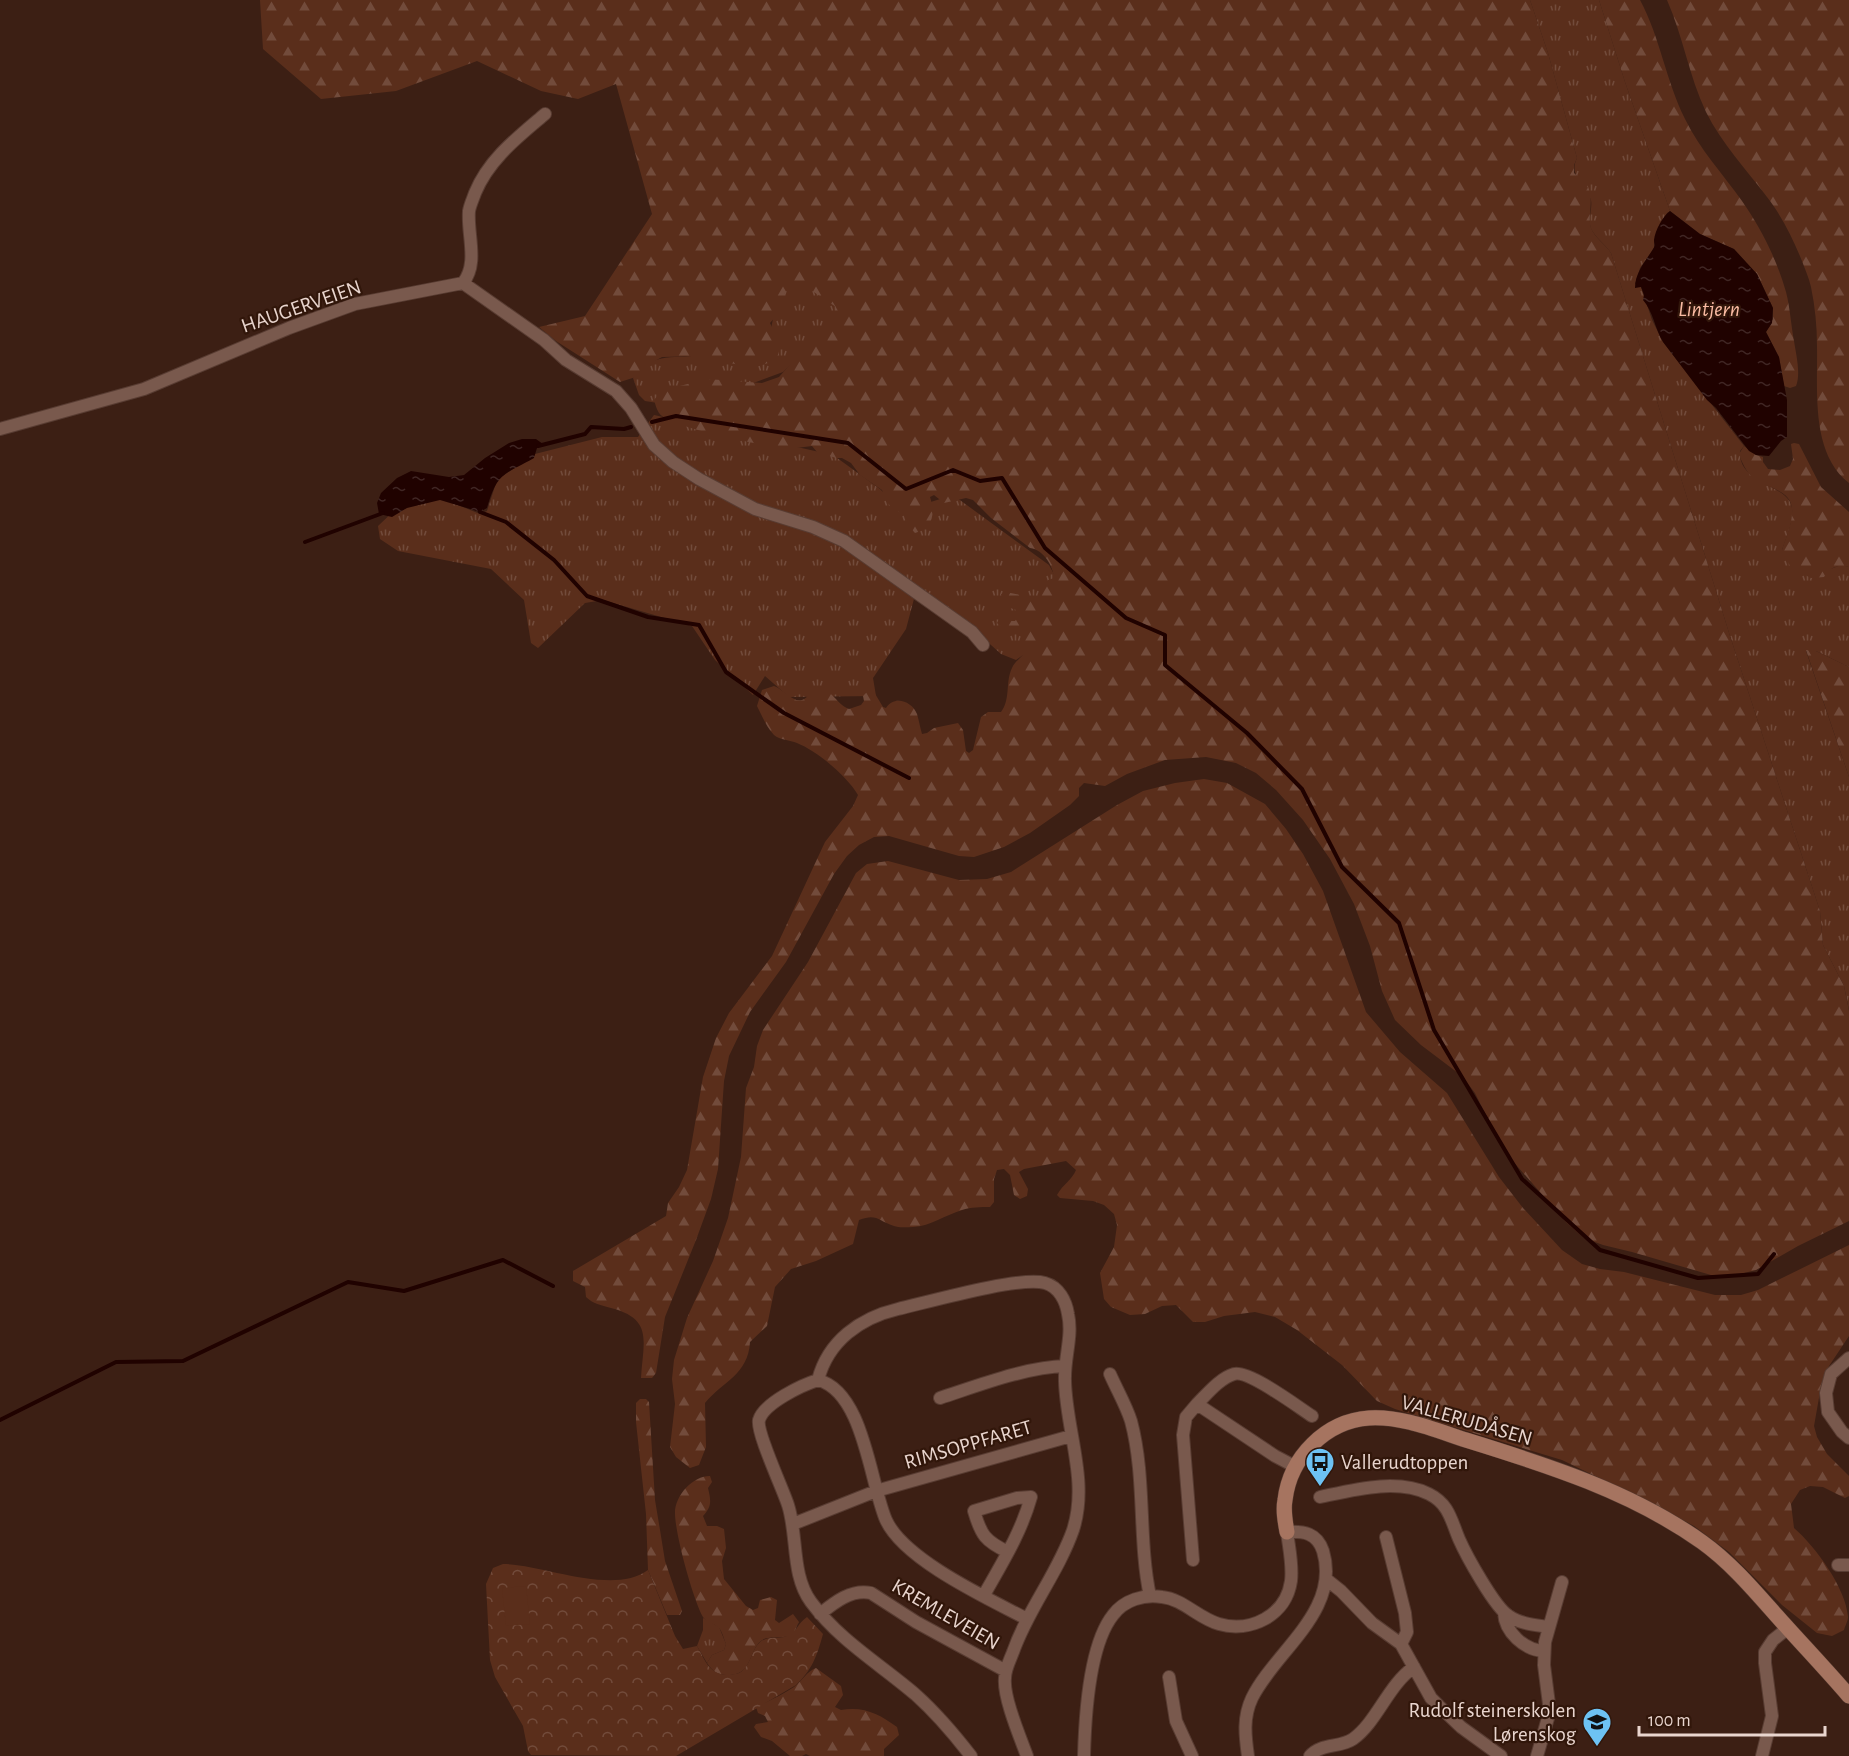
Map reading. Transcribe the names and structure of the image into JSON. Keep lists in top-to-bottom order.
{
  "streets": {
    "street": [
      "HAUGERVEIEN",
      "VALLERUDÅSEN",
      "RIMSOPPFARET",
      "KREMLEVEIEN"
    ]
  },
  "water": ["Lintjern"],
  "places": {
    "bus stop": ["Vallerudtoppen"],
    "school or university": ["Rudolf steinerskolen Lørenskog"]
  },
  "scale_bar": "100 m"
}
